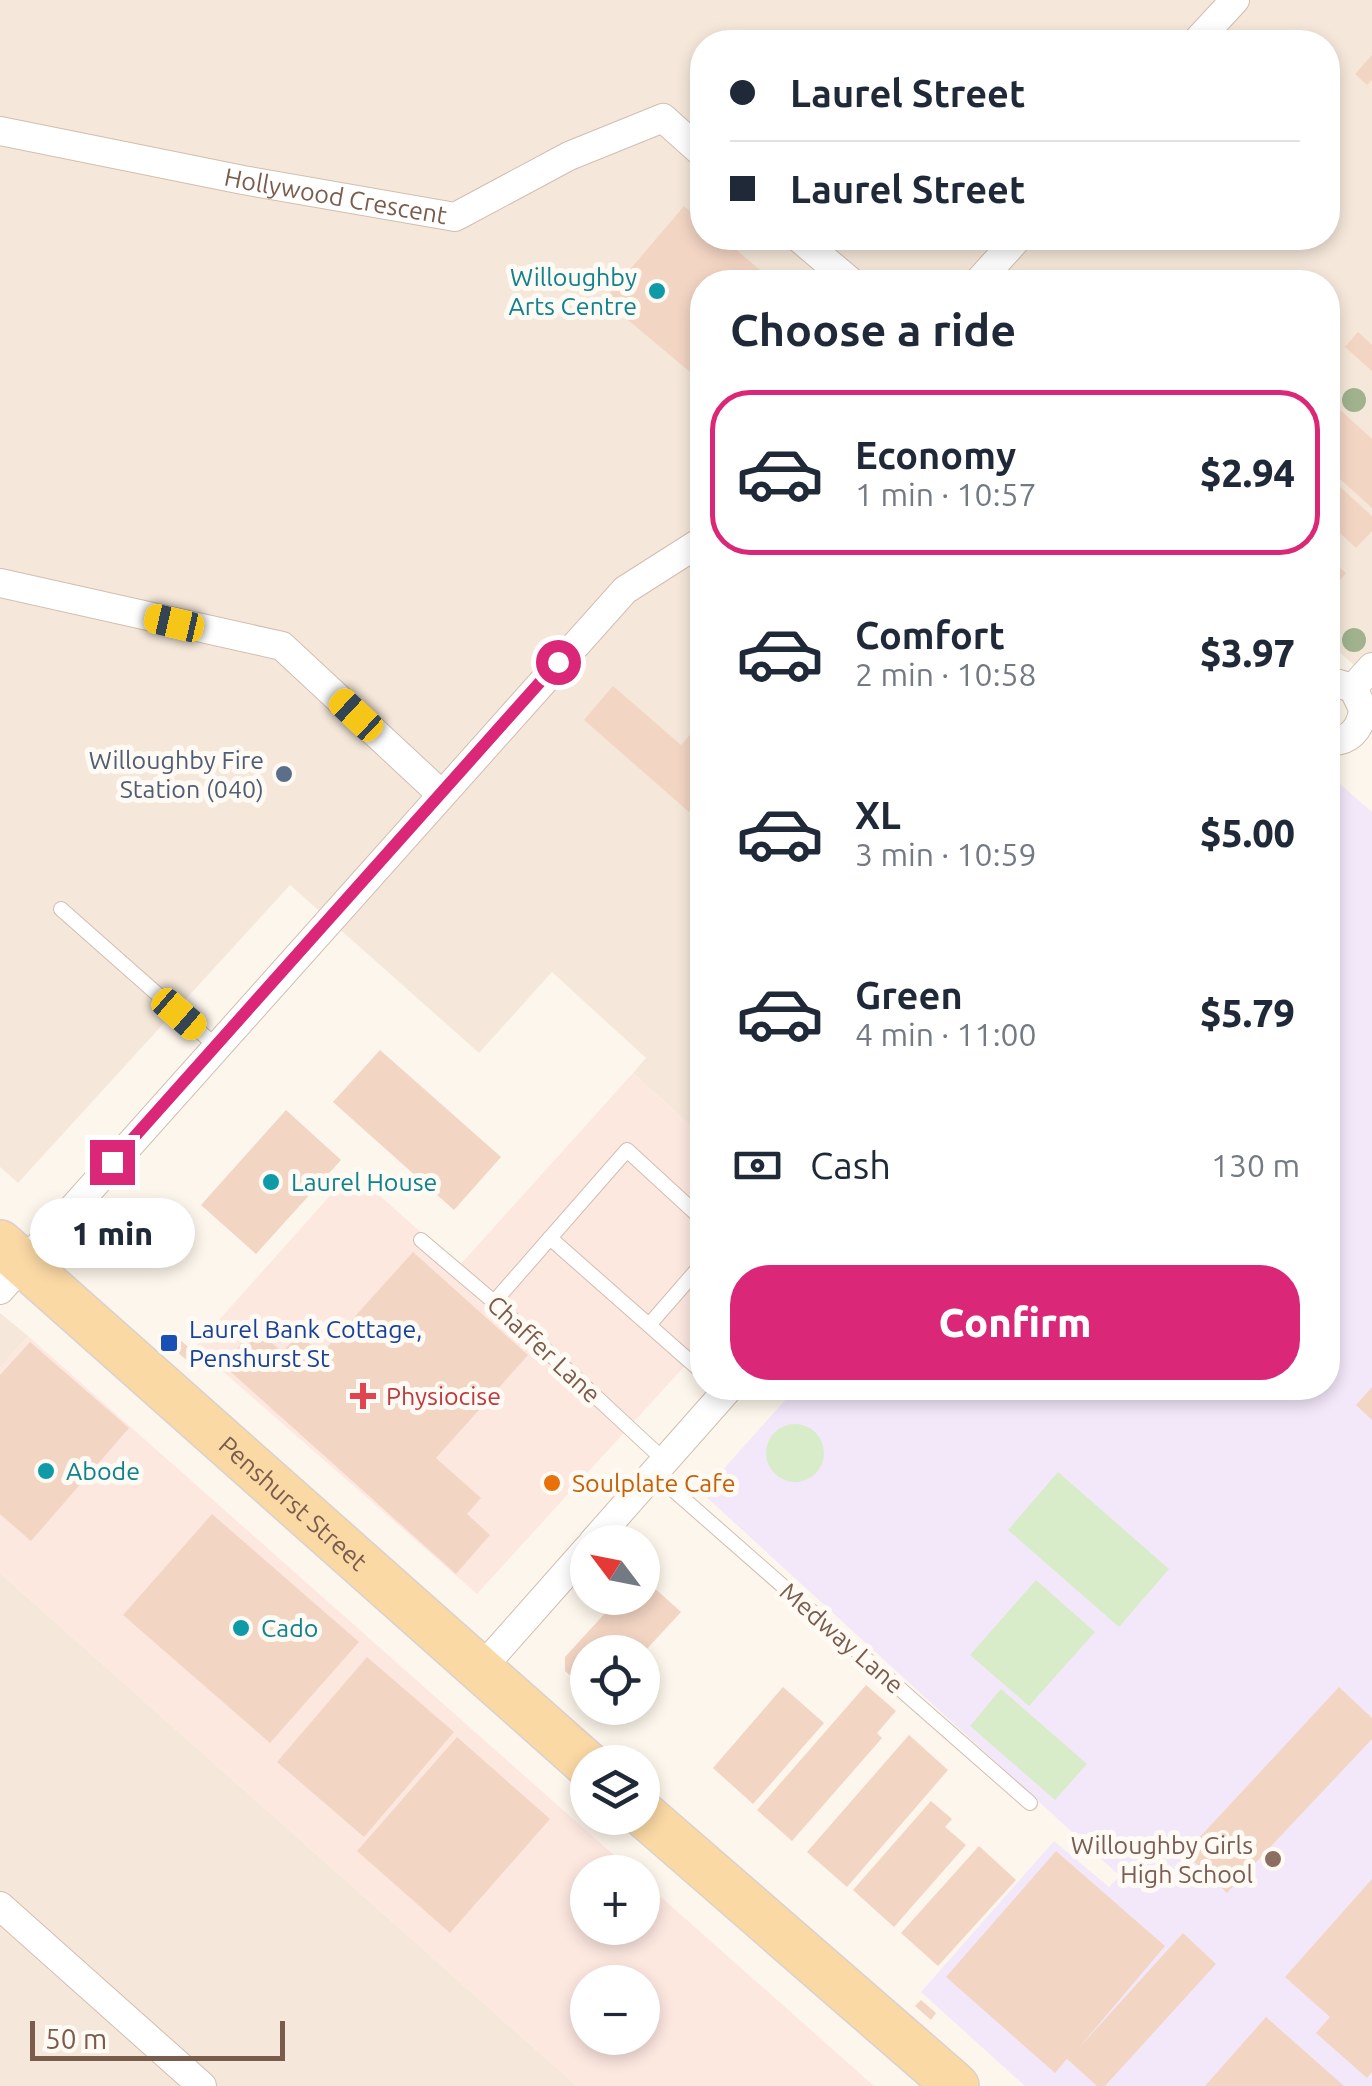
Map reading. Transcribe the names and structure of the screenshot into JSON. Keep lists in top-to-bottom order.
{
  "streets": {
    "main road": ["Penshurst Street"],
    "street": ["Hollywood Crescent"],
    "lane": ["Chaffer Lane", "Medway Lane"]
  },
  "crossings": [
    ["Chaffer Lane", "Medway Lane"]
  ],
  "places": {
    "other": [
      "Willoughby Arts Centre",
      "Willoughby Fire Station (040)",
      "Laurel House",
      "Abode",
      "Soulplate Cafe",
      "Cado",
      "Willoughby Girls High School"
    ],
    "transit": ["Laurel Bank Cottage, Penshurst St"],
    "health": ["Physiocise"]
  },
  "scale_bar": "50 m",
  "north": "top left",
  "page": {
    "banner": ["Laurel Street", "Laurel Street"],
    "heading": "Choose a ride",
    "list": [
      {
        "name": "Economy",
        "note": "1 min · 10:57",
        "value": "$2.94"
      },
      {
        "name": "Comfort",
        "note": "2 min · 10:58",
        "value": "$3.97"
      },
      {
        "name": "XL",
        "note": "3 min · 10:59",
        "value": "$5.00"
      },
      {
        "name": "Green",
        "note": "4 min · 11:00",
        "value": "$5.79"
      }
    ],
    "pay": ["Cash", "130 m"],
    "bubble": "1 min",
    "buttons": "Confirm",
    "map_buttons": ["+", "−"],
    "scale": "50 m"
  }
}
